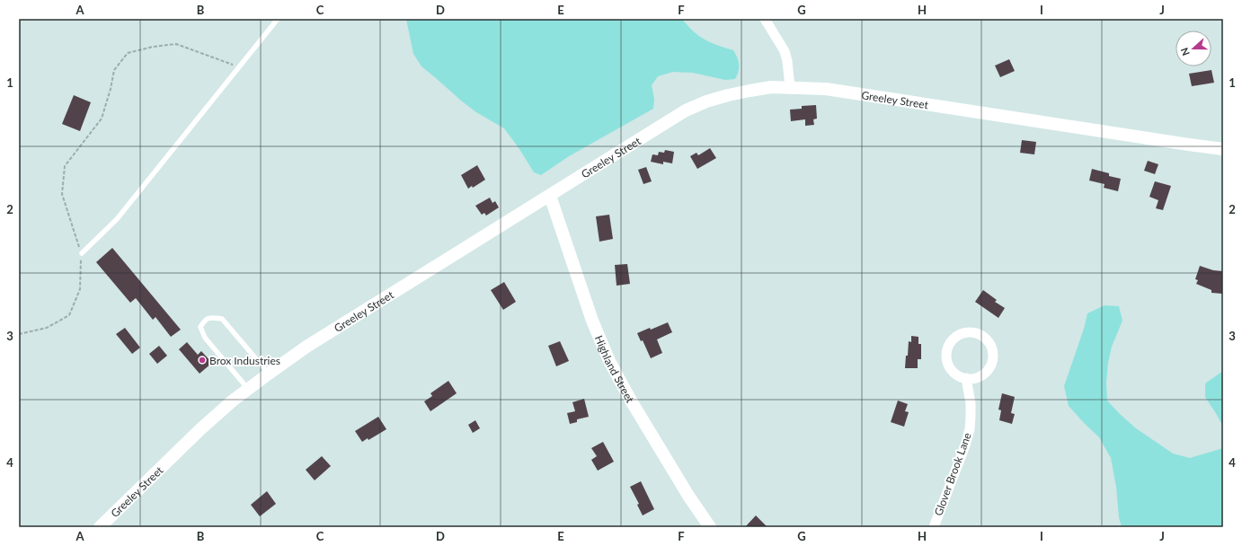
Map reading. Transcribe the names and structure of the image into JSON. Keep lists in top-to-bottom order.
{
  "streets": {
    "street": ["Greeley Street", "Highland Street", "Glover Brook Lane"]
  },
  "crossings": [
    ["Greeley Street", "Highland Street"]
  ],
  "places": ["Brox Industries"],
  "north": "left",
  "grid": {
    "columns": [
      "A",
      "B",
      "C",
      "D",
      "E",
      "F",
      "G",
      "H",
      "I",
      "J"
    ],
    "rows": [
      "1",
      "2",
      "3",
      "4"
    ]
  }
}
